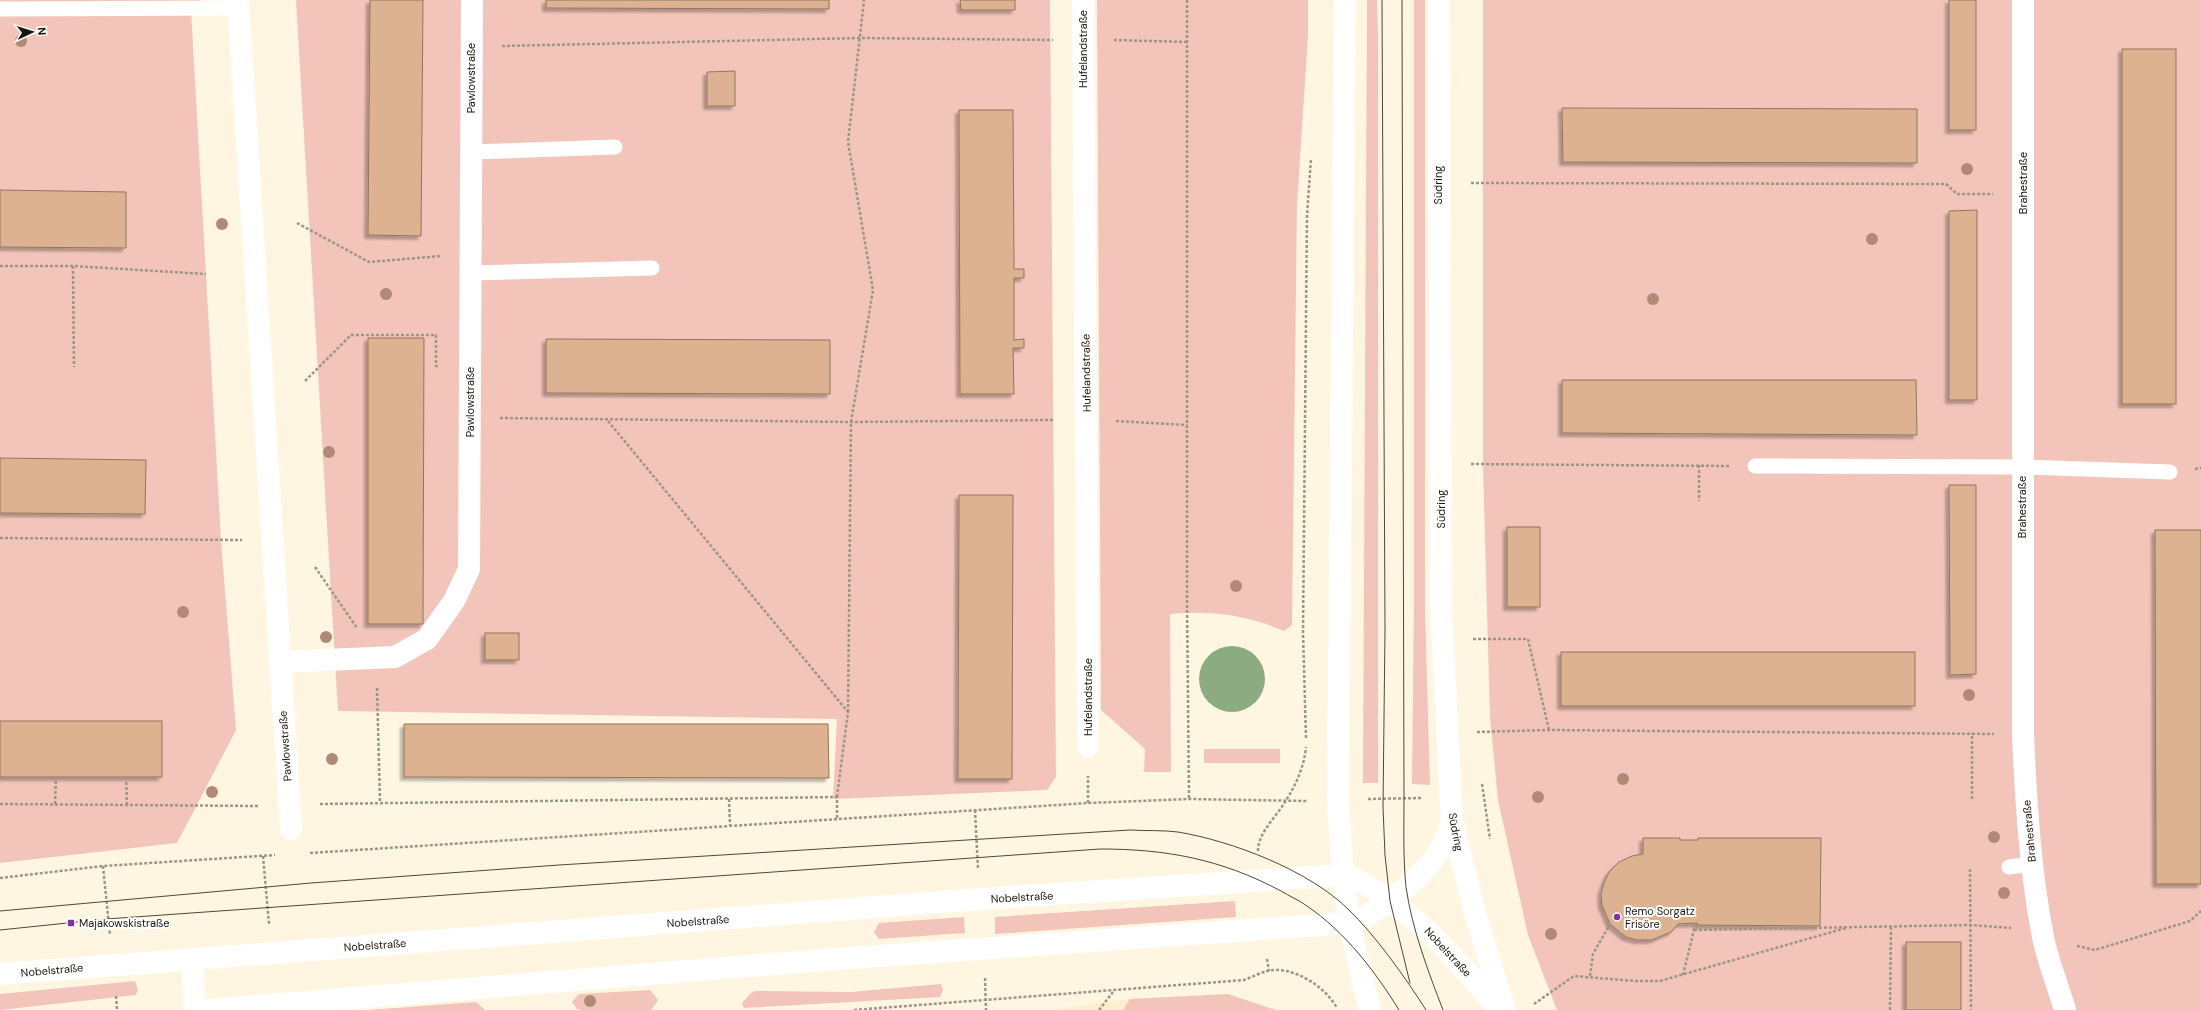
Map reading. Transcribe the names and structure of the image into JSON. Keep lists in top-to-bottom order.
{
  "streets": {
    "main road": [
      "Hufelandstraße",
      "Pawlowstraße",
      "Brahestraße",
      "Südring",
      "Nobelstraße"
    ]
  },
  "places": {
    "other": ["Remo Sorgatz Frisöre"],
    "transit": ["Majakowskistraße"]
  },
  "north": "right"
}
